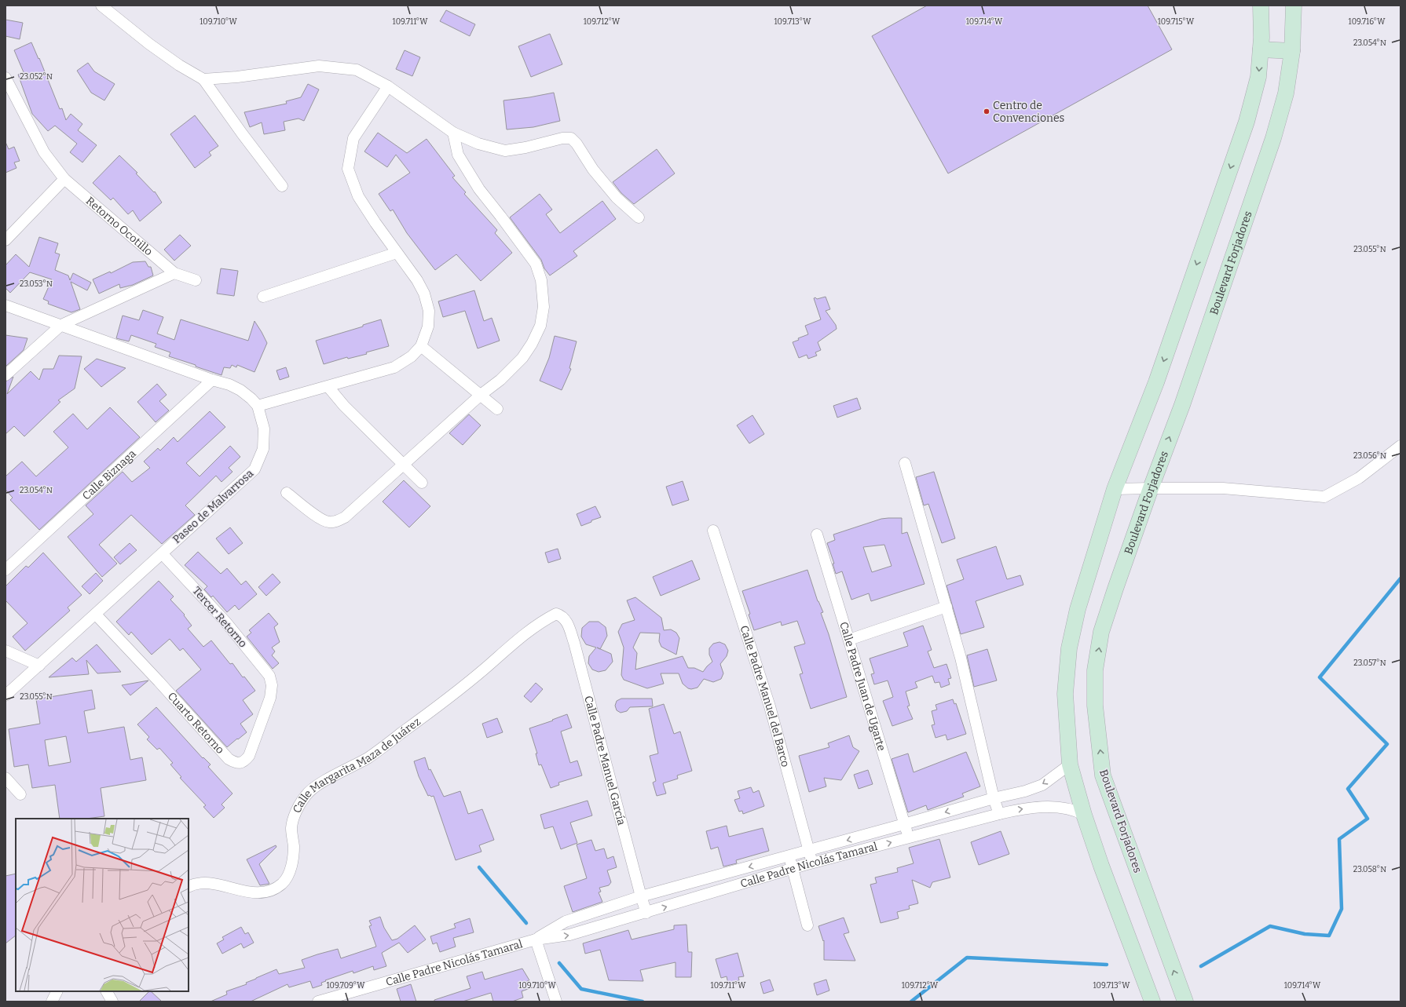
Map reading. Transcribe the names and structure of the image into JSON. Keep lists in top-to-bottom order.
{
  "streets": {
    "main road": ["Boulevard Forjadores"],
    "street": [
      "Retorno Ocotillo",
      "Calle Biznaga",
      "Paseo de Malvarrosa",
      "Tercer Retorno",
      "Calle Padre Juan de Ugarte",
      "Calle Padre Manuel del Barco",
      "Cuarto Retorno",
      "Calle Padre Manuel García",
      "Calle Margarita Maza de Juárez",
      "Calle Padre Nicolás Tamaral"
    ]
  },
  "crossings": [
    ["Calle Biznaga", "Paseo de Malvarrosa"],
    ["Paseo de Malvarrosa", "Tercer Retorno"],
    ["Paseo de Malvarrosa", "Cuarto Retorno"],
    ["Tercer Retorno", "Cuarto Retorno"],
    ["Calle Padre Juan de Ugarte", "Calle Padre Nicolás Tamaral"],
    ["Calle Padre Manuel del Barco", "Calle Padre Nicolás Tamaral"],
    ["Calle Padre Manuel García", "Calle Margarita Maza de Juárez"],
    ["Calle Padre Manuel García", "Calle Padre Nicolás Tamaral"]
  ],
  "places": ["Centro de Convenciones"],
  "coordinates": [
    "109.710°W",
    "109.711°W",
    "109.712°W",
    "109.713°W",
    "109.714°W",
    "109.715°W",
    "109.716°W",
    "23.054°N",
    "23.052°N",
    "23.055°N",
    "23.053°N",
    "23.056°N",
    "23.057°N",
    "23.058°N",
    "109.709°W"
  ]
}
